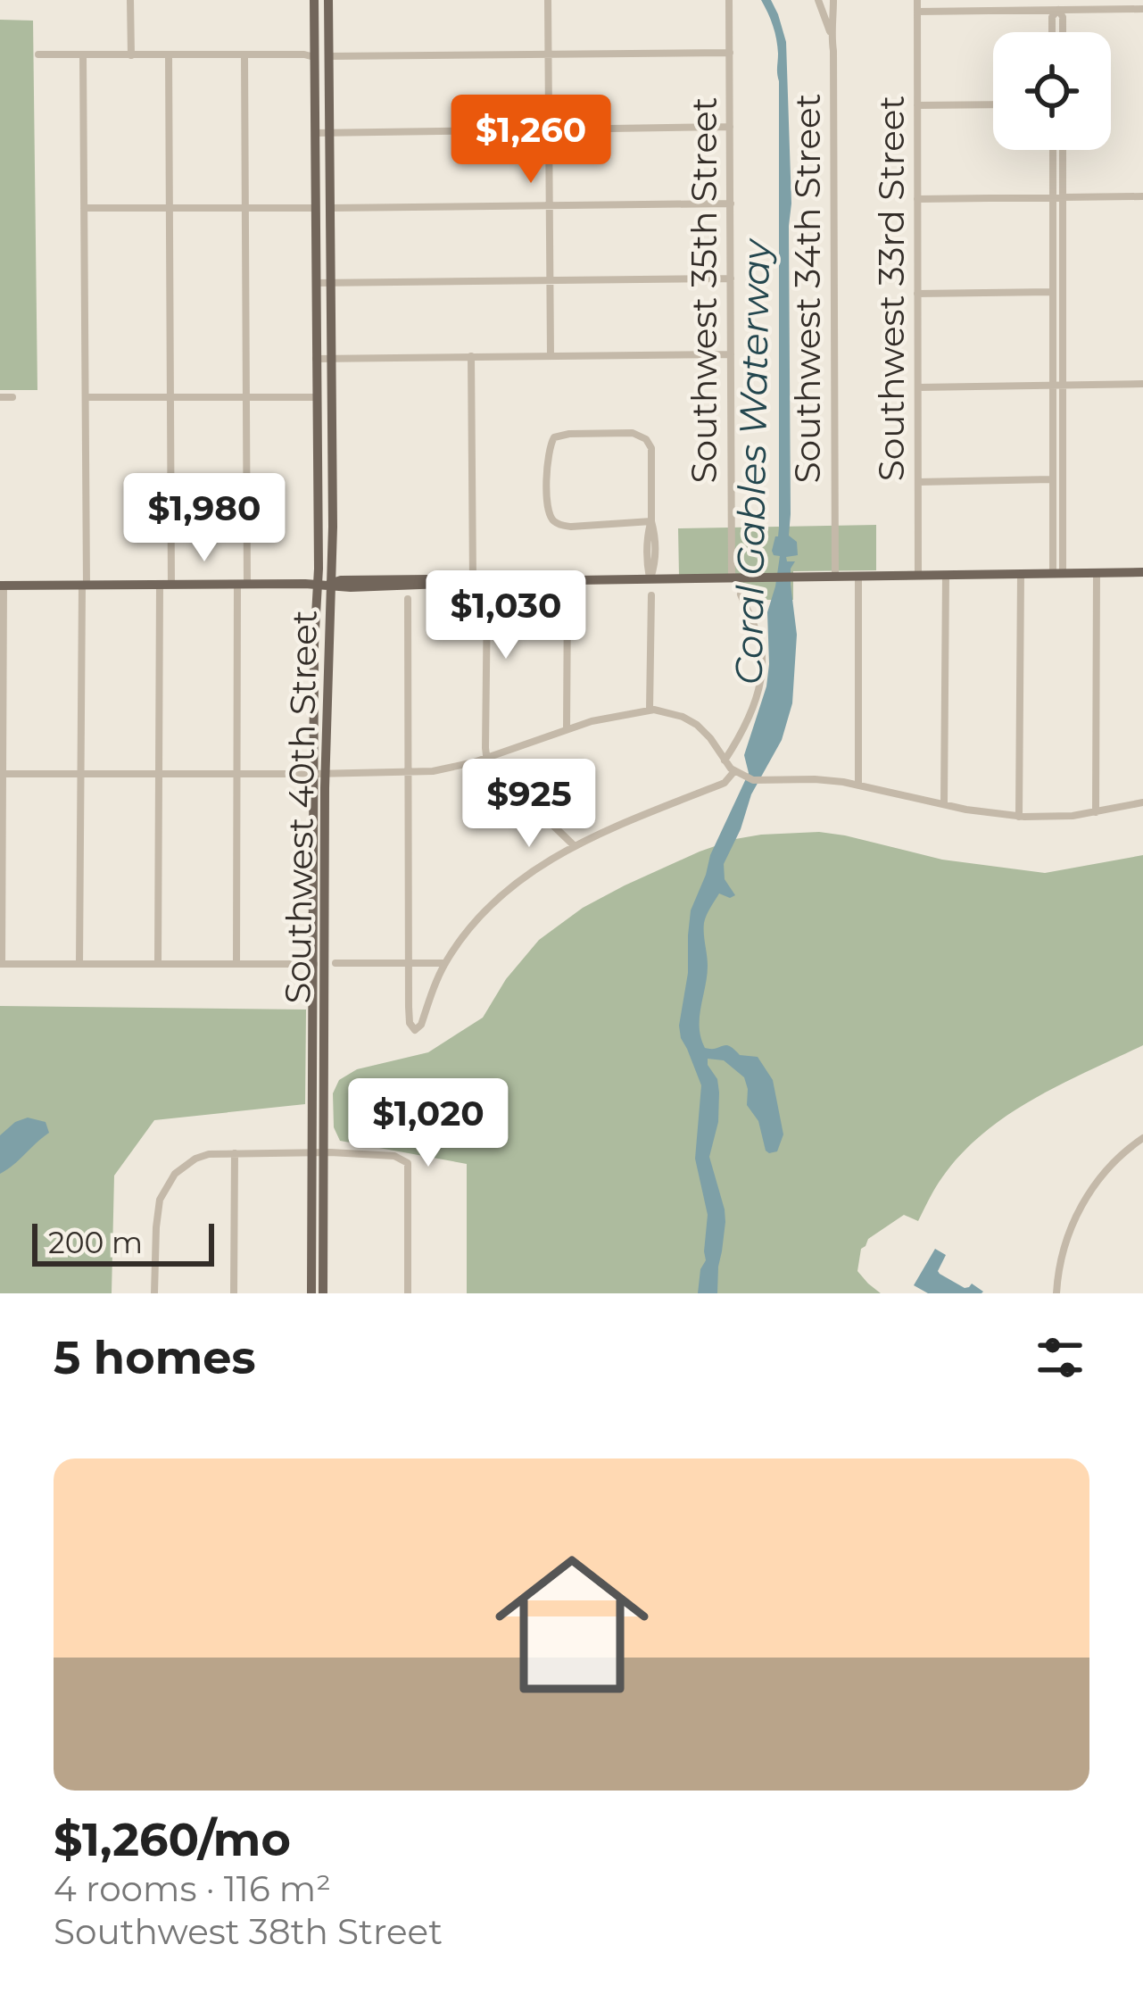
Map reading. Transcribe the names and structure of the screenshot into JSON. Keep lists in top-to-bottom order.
{
  "streets": {
    "main road": ["Southwest 40th Street"],
    "street": ["Southwest 34th Street", "Southwest 33rd Street", "Southwest 35th Street"]
  },
  "water": ["Coral Gables Waterway"],
  "scale_bar": "200 m",
  "page": {
    "price": [
      "$1,260",
      "$1,980",
      "$1,030",
      "$925",
      "$1,020"
    ],
    "scale": "200 m",
    "heading": "5 homes",
    "list": [
      {
        "name": "$1,260/mo",
        "note": "4 rooms · 116 m² · Southwest 38th Street"
      }
    ]
  }
}
